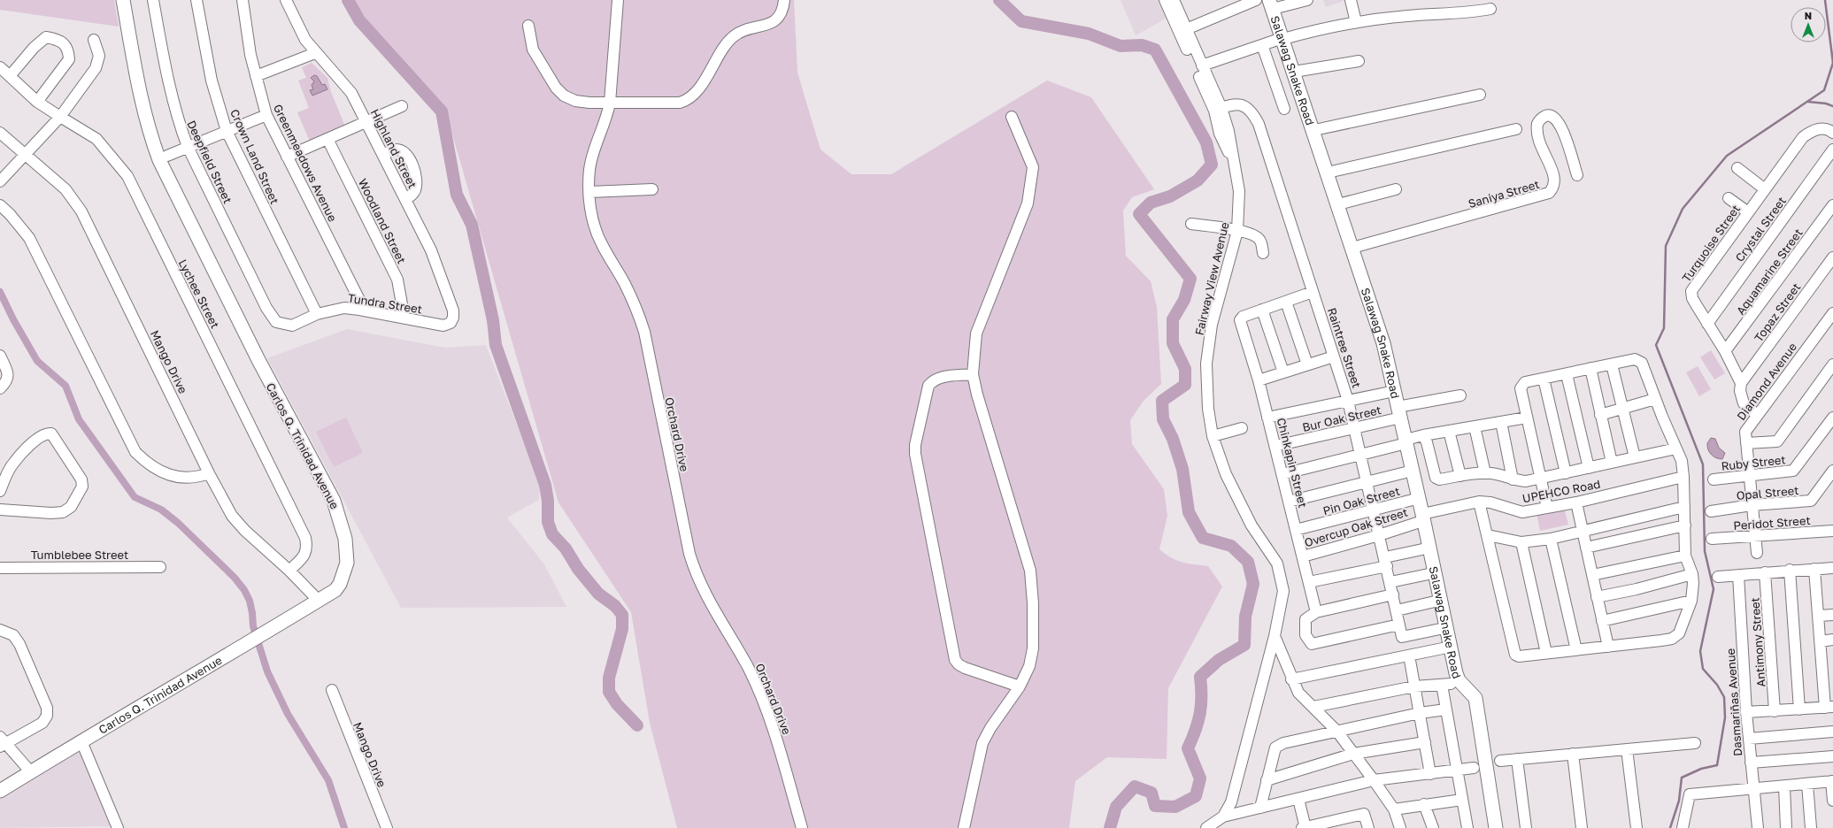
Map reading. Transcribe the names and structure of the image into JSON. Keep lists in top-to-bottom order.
{
  "streets": {
    "main road": ["Salawag Snake Road", "Carlos Q. Trinidad Avenue"],
    "street": [
      "Highland Street",
      "Crown Land Street",
      "Deepfield Street",
      "Greenmeadows Avenue",
      "Saniya Street",
      "Woodland Street",
      "Crystal Street",
      "Turquoise Street",
      "Aquamarine Street",
      "Fairway View Avenue",
      "Lychee Street",
      "Tundra Street",
      "Topaz Street",
      "Raintree Street",
      "Mango Drive",
      "Diamond Avenue",
      "Bur Oak Street",
      "Orchard Drive",
      "Chinkapin Street",
      "Ruby Street",
      "UPEHCO Road",
      "Opal Street",
      "Pin Oak Street",
      "Peridot Street",
      "Overcup Oak Street",
      "Tumblebee Street",
      "Antimony Street",
      "Dasmariñas Avenue"
    ]
  },
  "crossings": [
    ["Salawag Snake Road", "Saniya Street"],
    ["Salawag Snake Road", "Bur Oak Street"],
    ["Salawag Snake Road", "UPEHCO Road"],
    ["Salawag Snake Road", "Overcup Oak Street"],
    ["Highland Street", "Tundra Street"],
    ["Crown Land Street", "Tundra Street"],
    ["Deepfield Street", "Tundra Street"],
    ["Greenmeadows Avenue", "Tundra Street"],
    ["Woodland Street", "Tundra Street"],
    ["Crystal Street", "Turquoise Street"],
    ["Turquoise Street", "Aquamarine Street"],
    ["Turquoise Street", "Topaz Street"],
    ["Turquoise Street", "Diamond Avenue"],
    ["Fairway View Avenue", "Raintree Street"],
    ["Lychee Street", "Mango Drive"],
    ["Raintree Street", "Bur Oak Street"],
    ["Raintree Street", "Pin Oak Street"],
    ["Raintree Street", "Overcup Oak Street"],
    ["Mango Drive", "Carlos Q. Trinidad Avenue"],
    ["Diamond Avenue", "Ruby Street"],
    ["Diamond Avenue", "Opal Street"],
    ["Diamond Avenue", "Peridot Street"],
    ["Bur Oak Street", "Chinkapin Street"],
    ["Chinkapin Street", "Pin Oak Street"],
    ["Chinkapin Street", "Overcup Oak Street"],
    ["UPEHCO Road", "Overcup Oak Street"]
  ],
  "north": "top"
}
